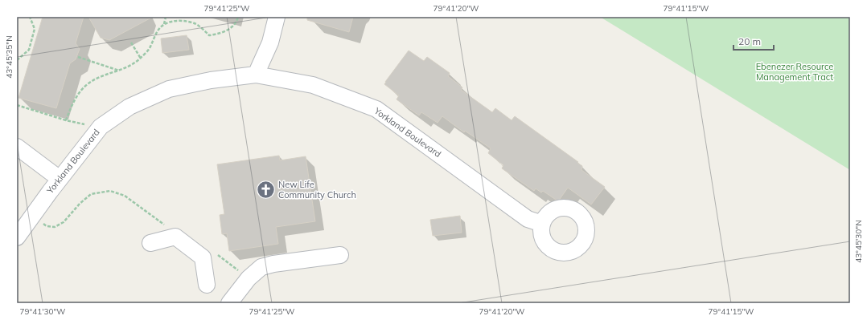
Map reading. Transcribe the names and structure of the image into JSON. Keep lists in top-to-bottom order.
{
  "streets": {
    "street": ["Yorkland Boulevard"]
  },
  "parks": ["Ebenezer Resource Management Tract"],
  "places": {
    "church": ["New Life Community Church"]
  },
  "scale_bar": "20 m",
  "coordinates": [
    "79°41'25\"W",
    "79°41'20\"W",
    "79°41'15\"W",
    "43°45'35\"N",
    "43°45'30\"N",
    "79°41'30\"W"
  ]
}
